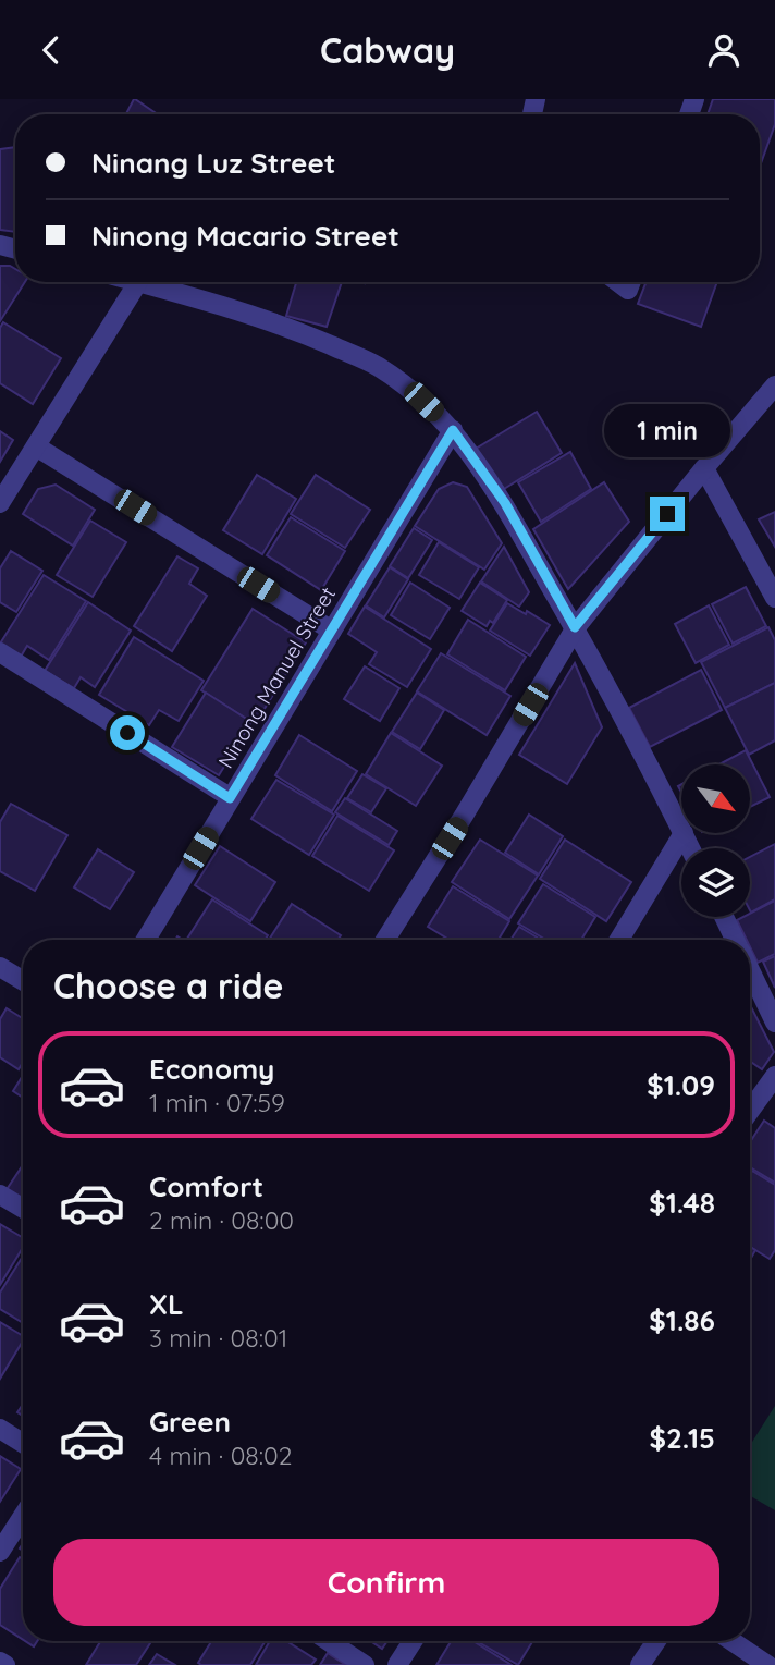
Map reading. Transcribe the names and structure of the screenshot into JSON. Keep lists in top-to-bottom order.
{
  "streets": {
    "street": ["Ninong Manuel Street"]
  },
  "north": "bottom right",
  "page": {
    "header": "Cabway",
    "banner": ["Ninang Luz Street", "Ninong Macario Street"],
    "bubble": "1 min",
    "heading": "Choose a ride",
    "list": [
      {
        "name": "Economy",
        "note": "1 min · 07:59",
        "value": "$1.09"
      },
      {
        "name": "Comfort",
        "note": "2 min · 08:00",
        "value": "$1.48"
      },
      {
        "name": "XL",
        "note": "3 min · 08:01",
        "value": "$1.86"
      },
      {
        "name": "Green",
        "note": "4 min · 08:02",
        "value": "$2.15"
      }
    ],
    "buttons": "Confirm"
  }
}
